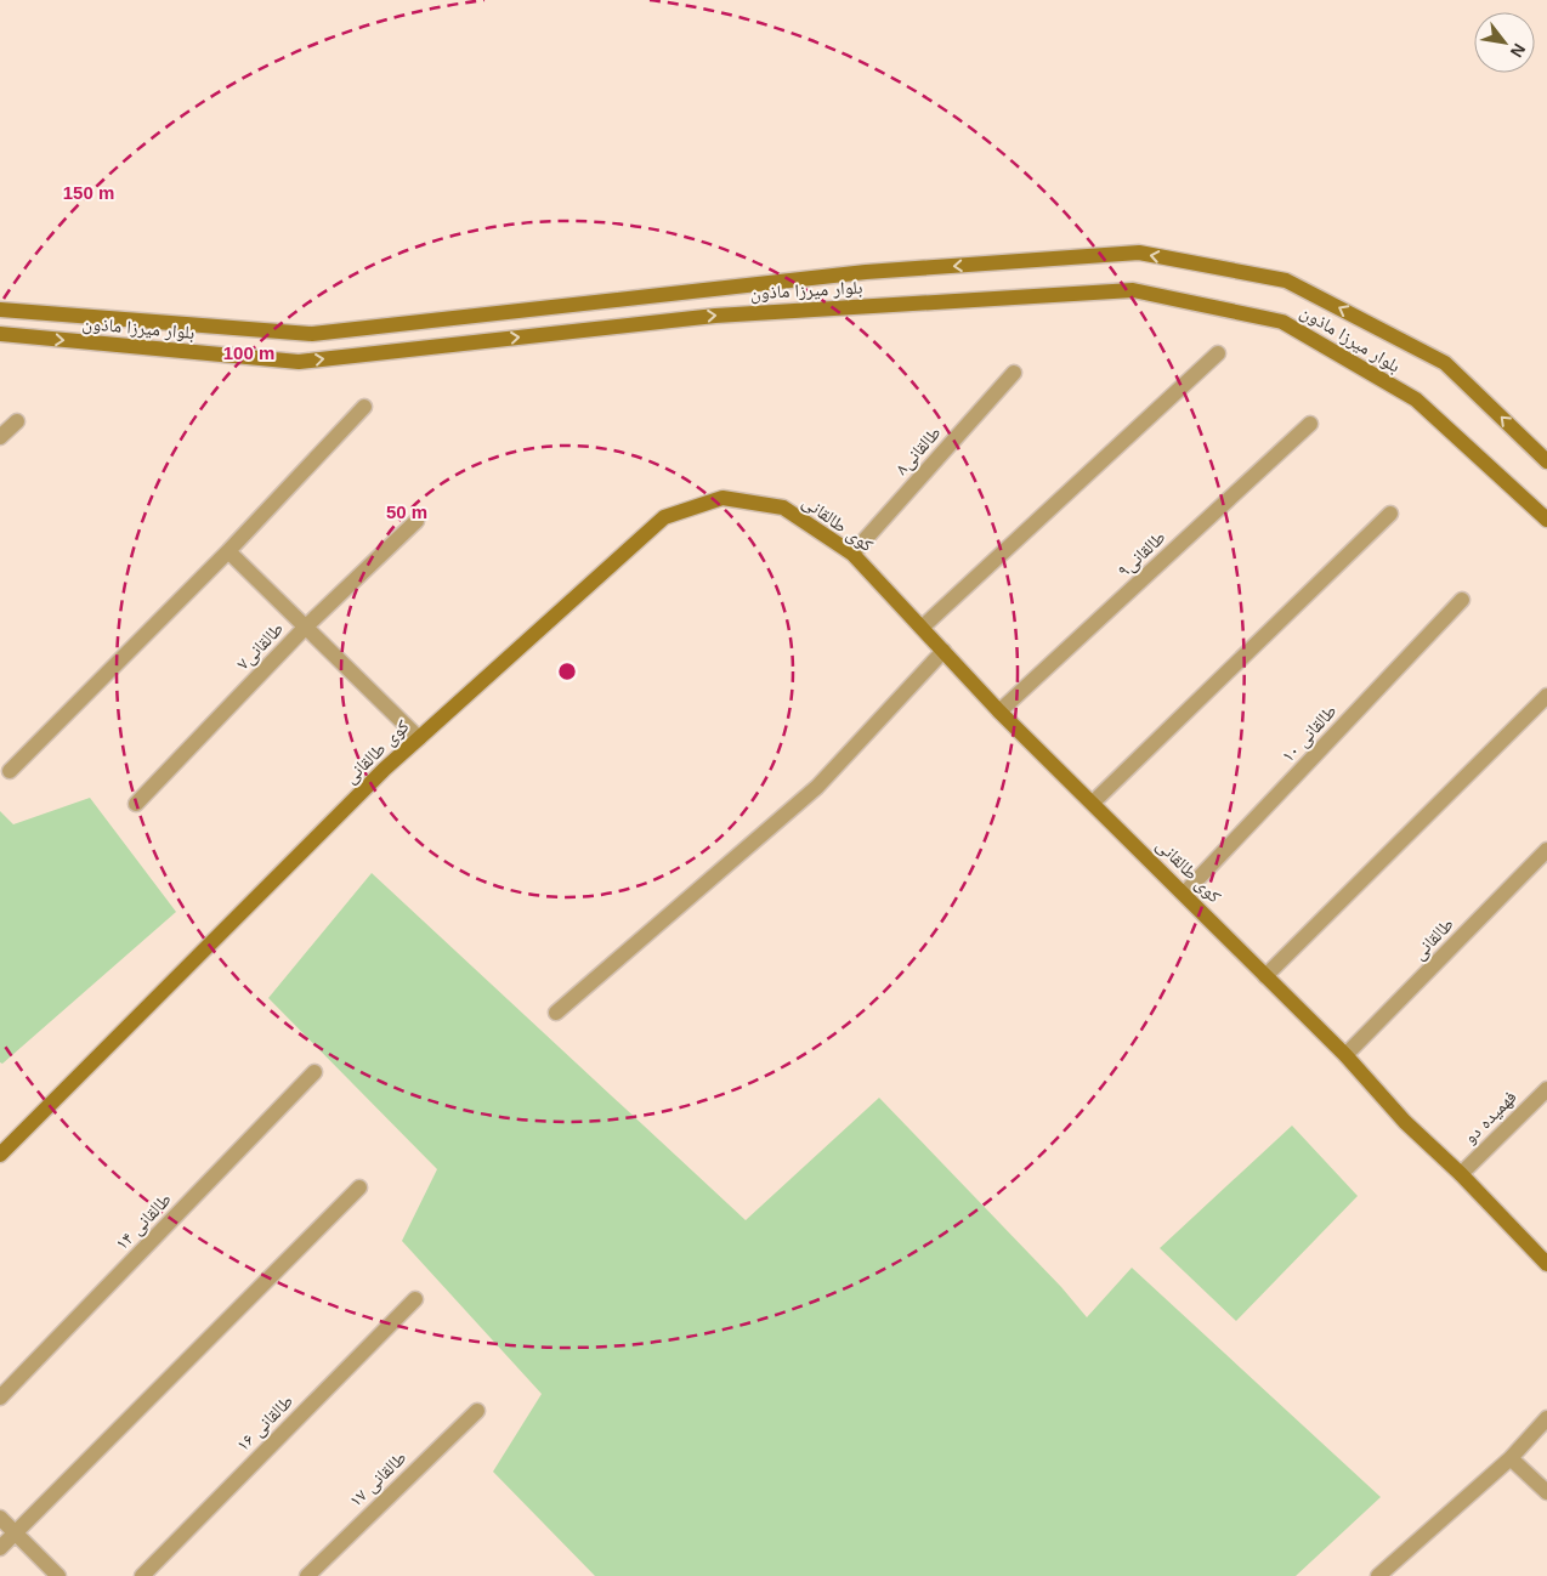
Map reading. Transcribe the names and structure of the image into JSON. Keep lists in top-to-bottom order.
{
  "streets": {
    "main road": ["بلوار میرزا ماذون", "کوی طالقانی"],
    "street": [
      "طالقانی۸",
      "طالقانی۹",
      "طالقانی۷",
      "طالقانی ۱۰",
      "طالقانی",
      "فهمیده دو",
      "طالقانی ۱۴",
      "طالقانی ۱۶",
      "طالقانی ۱۷"
    ]
  },
  "crossings": [
    ["طالقانی۸", "کوی طالقانی"],
    ["کوی طالقانی", "طالقانی۹"],
    ["کوی طالقانی", "طالقانی ۱۰"],
    ["کوی طالقانی", "طالقانی"],
    ["کوی طالقانی", "فهمیده دو"]
  ],
  "north": "bottom right",
  "rings": ["150 m", "100 m", "50 m"]
}
